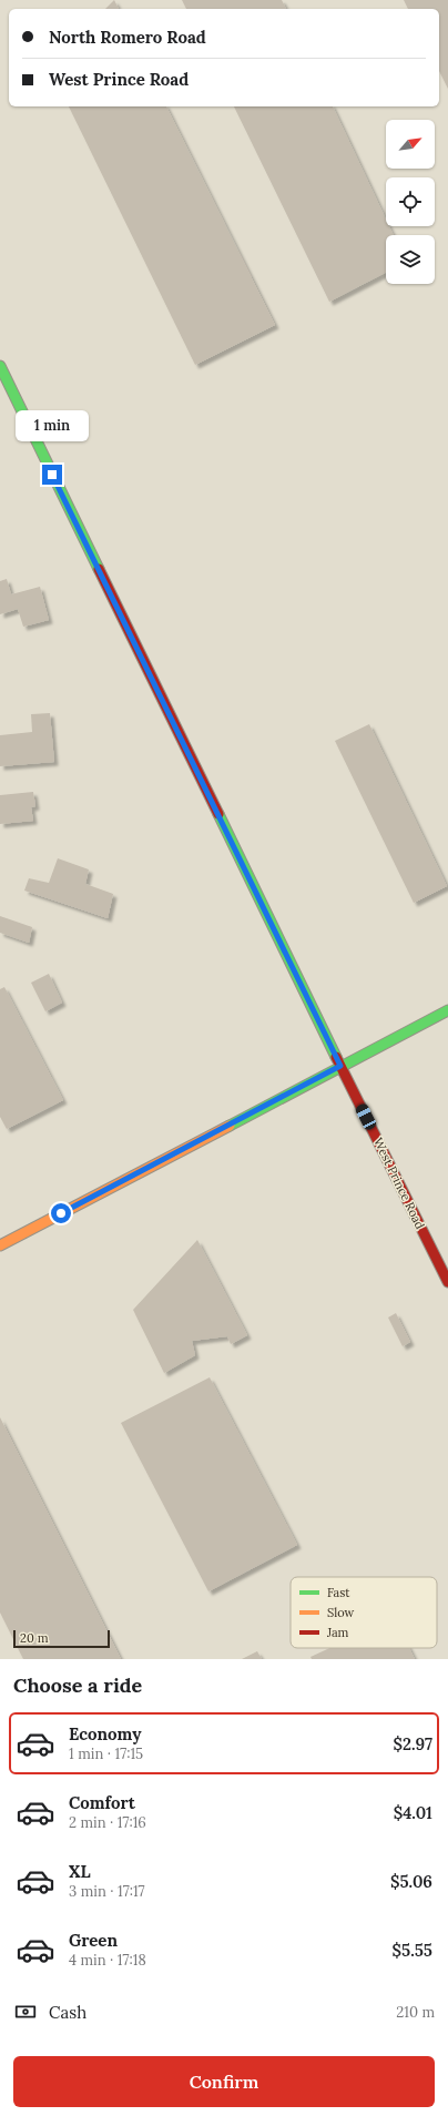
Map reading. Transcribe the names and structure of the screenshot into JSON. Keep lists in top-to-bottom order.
{
  "streets": {
    "main road": ["West Prince Road"]
  },
  "legend": ["Fast", "Slow", "Jam"],
  "scale_bar": "20 m",
  "north": "top right",
  "page": {
    "banner": ["North Romero Road", "West Prince Road"],
    "bubble": "1 min",
    "scale": "20 m",
    "heading": "Choose a ride",
    "list": [
      {
        "name": "Economy",
        "note": "1 min · 17:15",
        "value": "$2.97"
      },
      {
        "name": "Comfort",
        "note": "2 min · 17:16",
        "value": "$4.01"
      },
      {
        "name": "XL",
        "note": "3 min · 17:17",
        "value": "$5.06"
      },
      {
        "name": "Green",
        "note": "4 min · 17:18",
        "value": "$5.55"
      }
    ],
    "pay": ["Cash", "210 m"],
    "buttons": "Confirm"
  }
}
